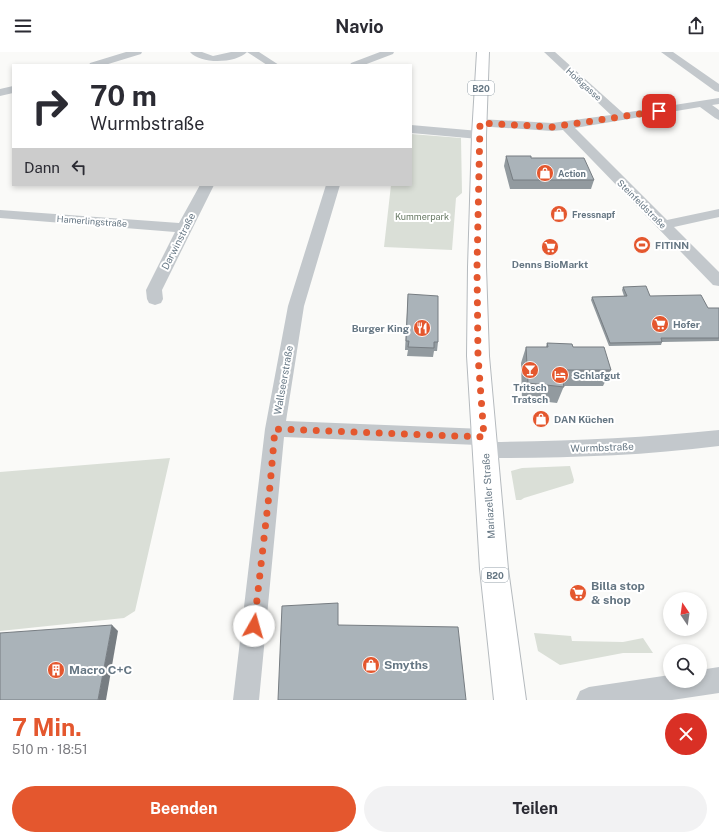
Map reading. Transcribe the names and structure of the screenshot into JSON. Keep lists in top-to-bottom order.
{
  "streets": {
    "main road": ["B20", "Mariazeller Straße"],
    "street": [
      "Hoißgasse",
      "Steinfeldstraße",
      "Hamerlingstraße",
      "Darwinstraße",
      "Wallseerstraße",
      "Wurmbstraße"
    ]
  },
  "crossings": [
    ["Hamerlingstraße", "Darwinstraße"],
    ["Wallseerstraße", "Wurmbstraße"],
    ["Wurmbstraße", "Mariazeller Straße"]
  ],
  "parks": ["Kummerpark"],
  "places": {
    "shop": [
      "Action",
      "Fressnapf",
      "DAN Küchen",
      "Smyths"
    ],
    "sports": ["FITINN"],
    "supermarket": ["Denns BioMarkt", "Hofer", "Billa stop & shop"],
    "restaurant": ["Burger King"],
    "bar": ["Tritsch Tratsch"],
    "hotel": ["Schlafgut"],
    "building": ["Macro C+C"]
  },
  "north": "top",
  "page": {
    "header": "Navio",
    "turn": ["70 m", "Wurmbstraße"],
    "then": "Dann",
    "heading": ["7 Min.", "510 m · 18:51"],
    "buttons": ["Beenden", "Teilen"]
  }
}
